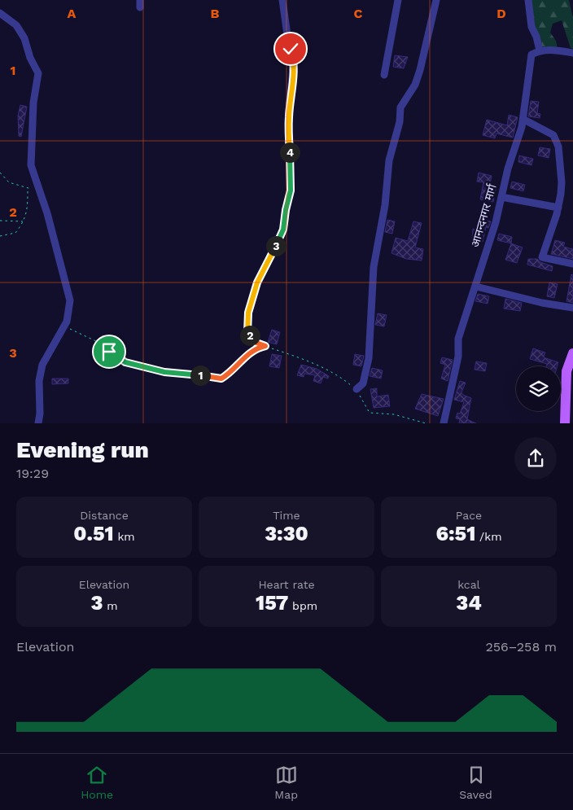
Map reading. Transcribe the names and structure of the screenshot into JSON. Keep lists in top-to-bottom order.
{
  "streets": {
    "street": ["आनन्दनगर मार्ग"]
  },
  "page": {
    "pins": [
      "4",
      "3",
      "2",
      "1"
    ],
    "heading": ["Evening run", "19:29"],
    "stats": [
      ["Distance", "0.51 km"],
      ["Time", "3:30"],
      ["Pace", "6:51 /km"],
      ["Elevation", "3 m"],
      ["Heart rate", "157 bpm"],
      ["kcal", "34"]
    ],
    "chart": ["Elevation", "256–258 m"],
    "tabs": ["Home", "Map", "Saved"]
  },
  "grid": {
    "columns": [
      "A",
      "B",
      "C",
      "D"
    ],
    "rows": ["1", "2", "3"]
  }
}
